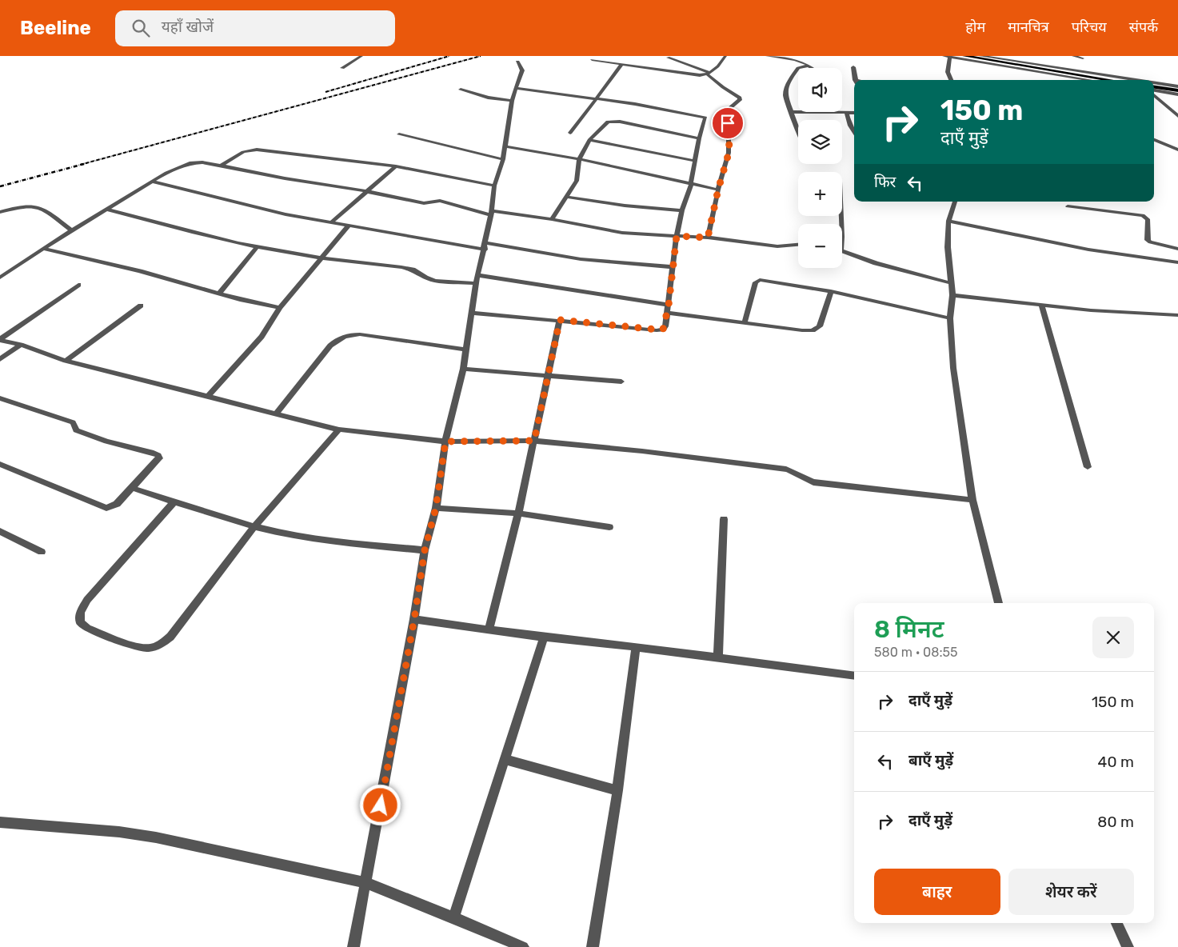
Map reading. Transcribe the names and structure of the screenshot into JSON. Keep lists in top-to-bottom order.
{
  "page": {
    "header": "Beeline",
    "search": "यहाँ खोजें",
    "nav": [
      "होम",
      "मानचित्र",
      "परिचय",
      "संपर्क"
    ],
    "map_buttons": ["+", "−"],
    "turn": ["150 m", "दाएँ मुड़ें"],
    "then": "फिर",
    "heading": ["8 मिनट", "580 m · 08:55"],
    "list": [
      {
        "name": "दाएँ मुड़ें",
        "value": "150 m"
      },
      {
        "name": "बाएँ मुड़ें",
        "value": "40 m"
      },
      {
        "name": "दाएँ मुड़ें",
        "value": "80 m"
      }
    ],
    "buttons": ["बाहर", "शेयर करें"]
  }
}
